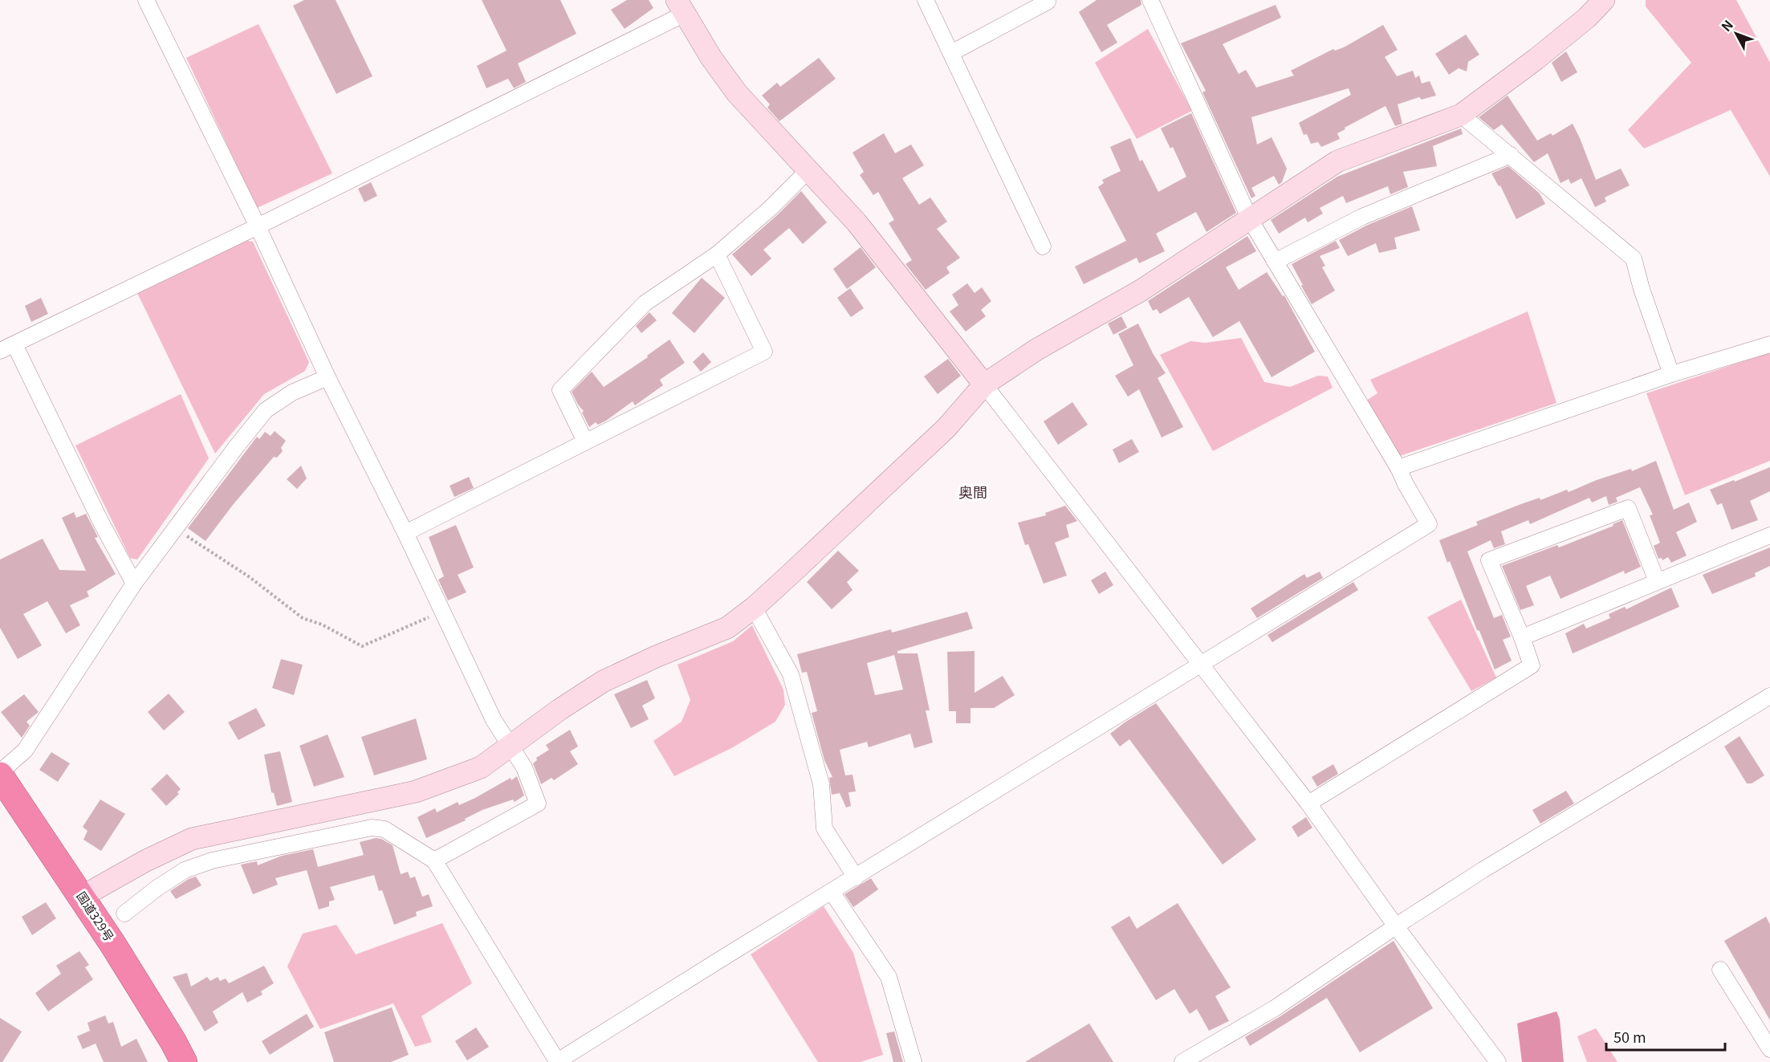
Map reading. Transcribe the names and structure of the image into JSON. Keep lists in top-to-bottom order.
{
  "streets": {
    "highway": ["国道329号"]
  },
  "districts": ["奥間"],
  "scale_bar": "50 m",
  "north": "top left"
}
